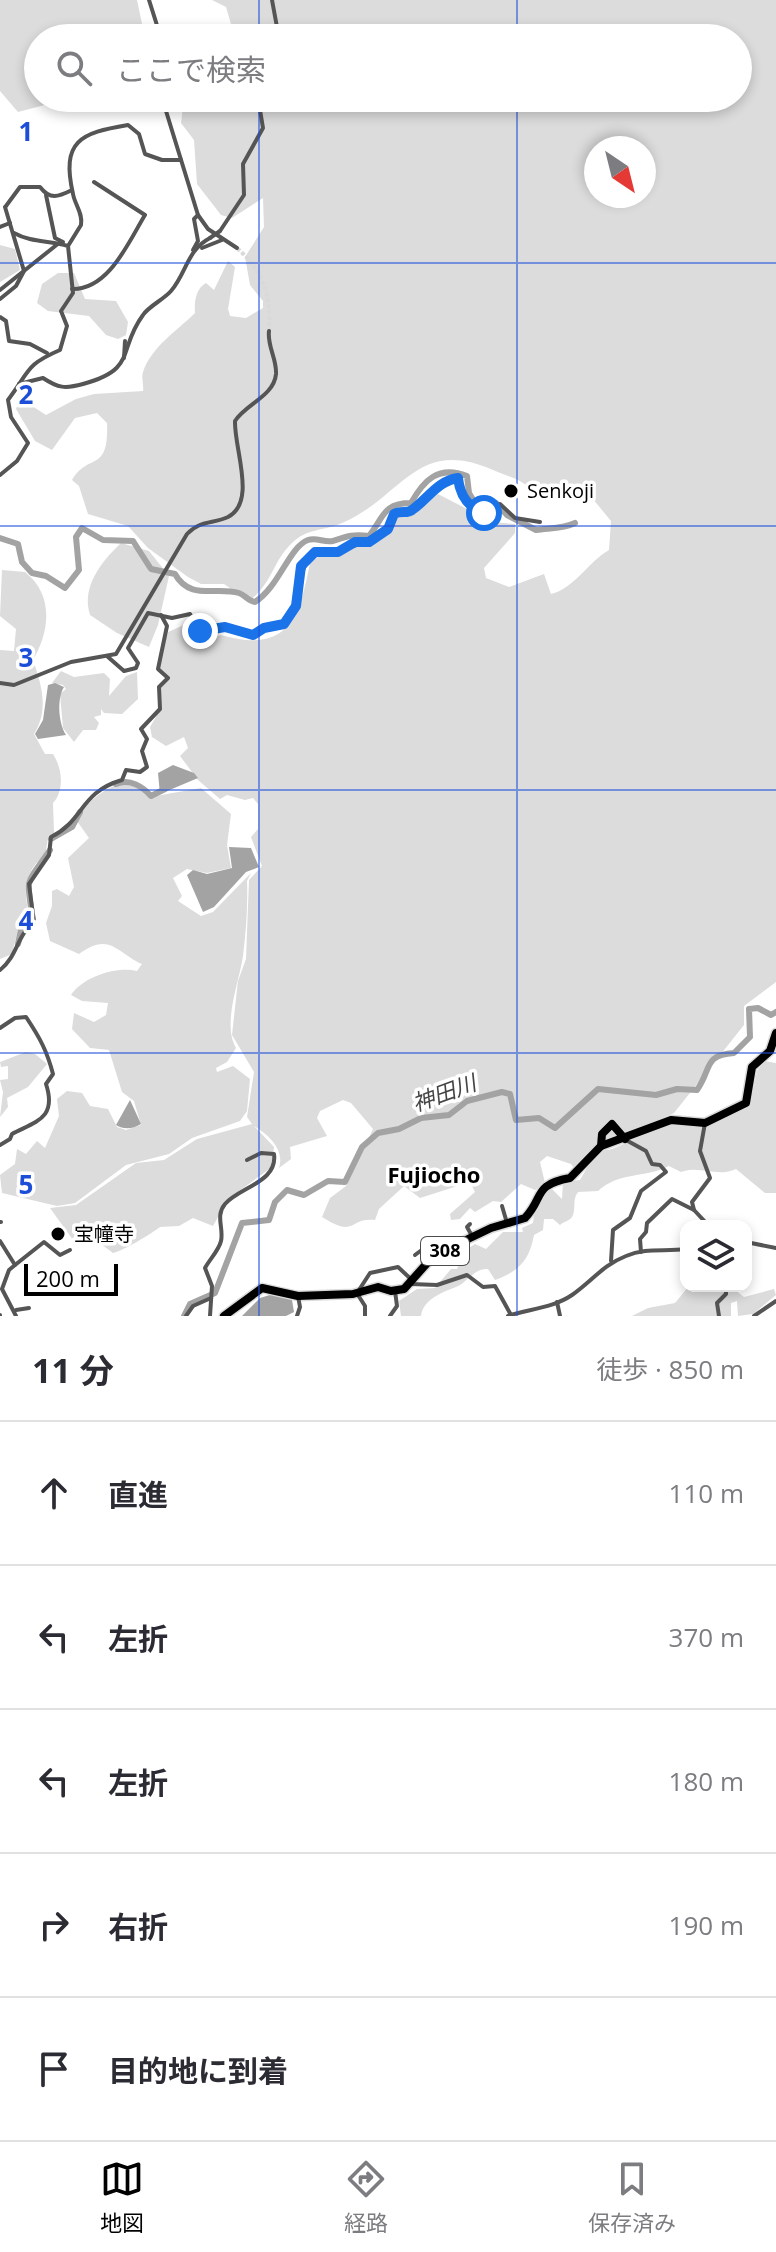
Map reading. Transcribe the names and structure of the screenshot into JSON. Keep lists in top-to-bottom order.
{
  "streets": {
    "highway": ["308"]
  },
  "districts": ["Fujiocho"],
  "water": ["神田川"],
  "places": ["Senkoji", "宝幢寺"],
  "scale_bar": "200 m",
  "north": "bottom right",
  "page": {
    "search": "ここで検索",
    "scale": "200 m",
    "heading": ["11 分", "徒歩 · 850 m"],
    "list": [
      ["直進", "110 m"],
      ["左折", "370 m"],
      ["左折", "180 m"],
      ["右折", "190 m"],
      "目的地に到着"
    ],
    "nav": ["地図", "経路", "保存済み"]
  },
  "grid": {
    "rows": [
      "1",
      "2",
      "3",
      "4",
      "5"
    ]
  }
}
